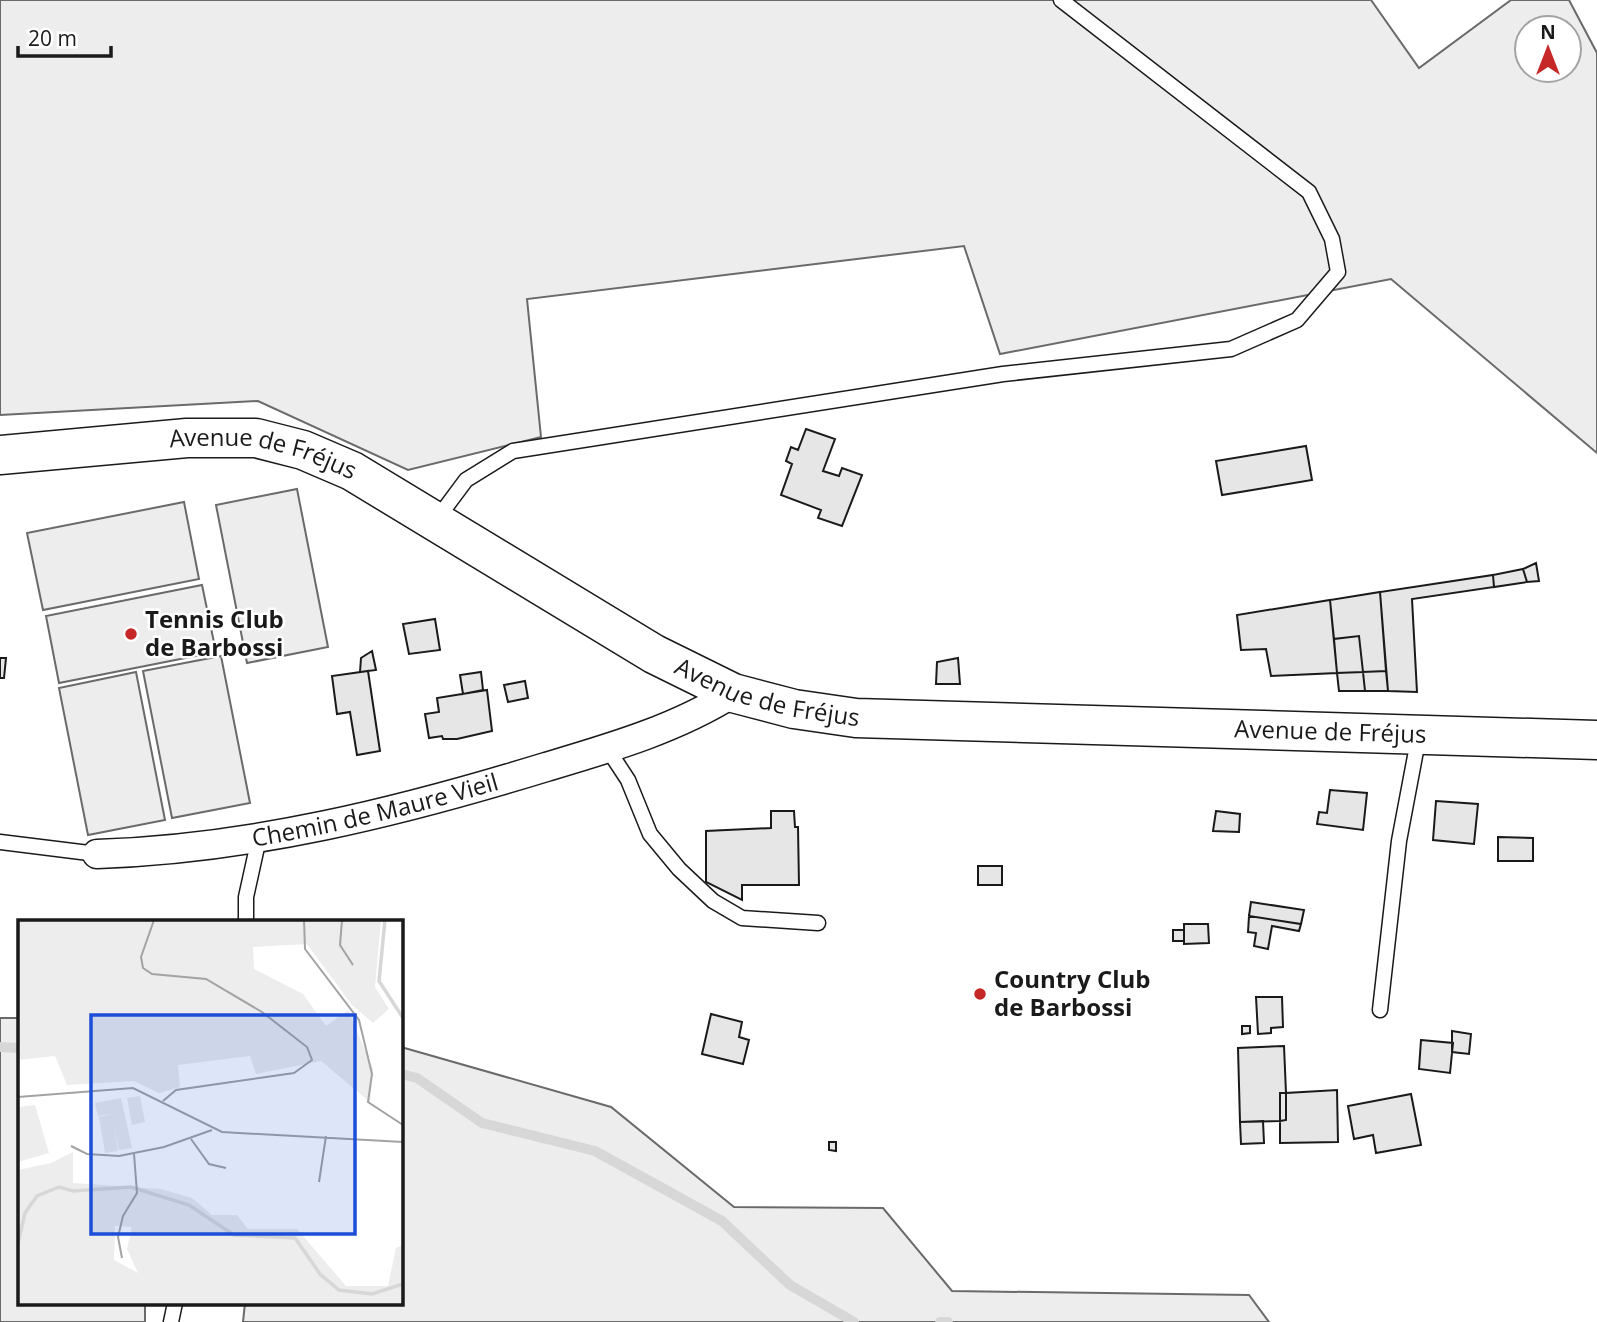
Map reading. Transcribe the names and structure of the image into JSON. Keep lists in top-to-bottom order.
{
  "streets": {
    "main road": ["Avenue de Fréjus"],
    "street": ["Chemin de Maure Vieil"]
  },
  "crossings": [
    ["Avenue de Fréjus", "Chemin de Maure Vieil"]
  ],
  "places": ["Tennis Club de Barbossi", "Country Club de Barbossi"],
  "scale_bar": "20 m",
  "north": "top"
}
